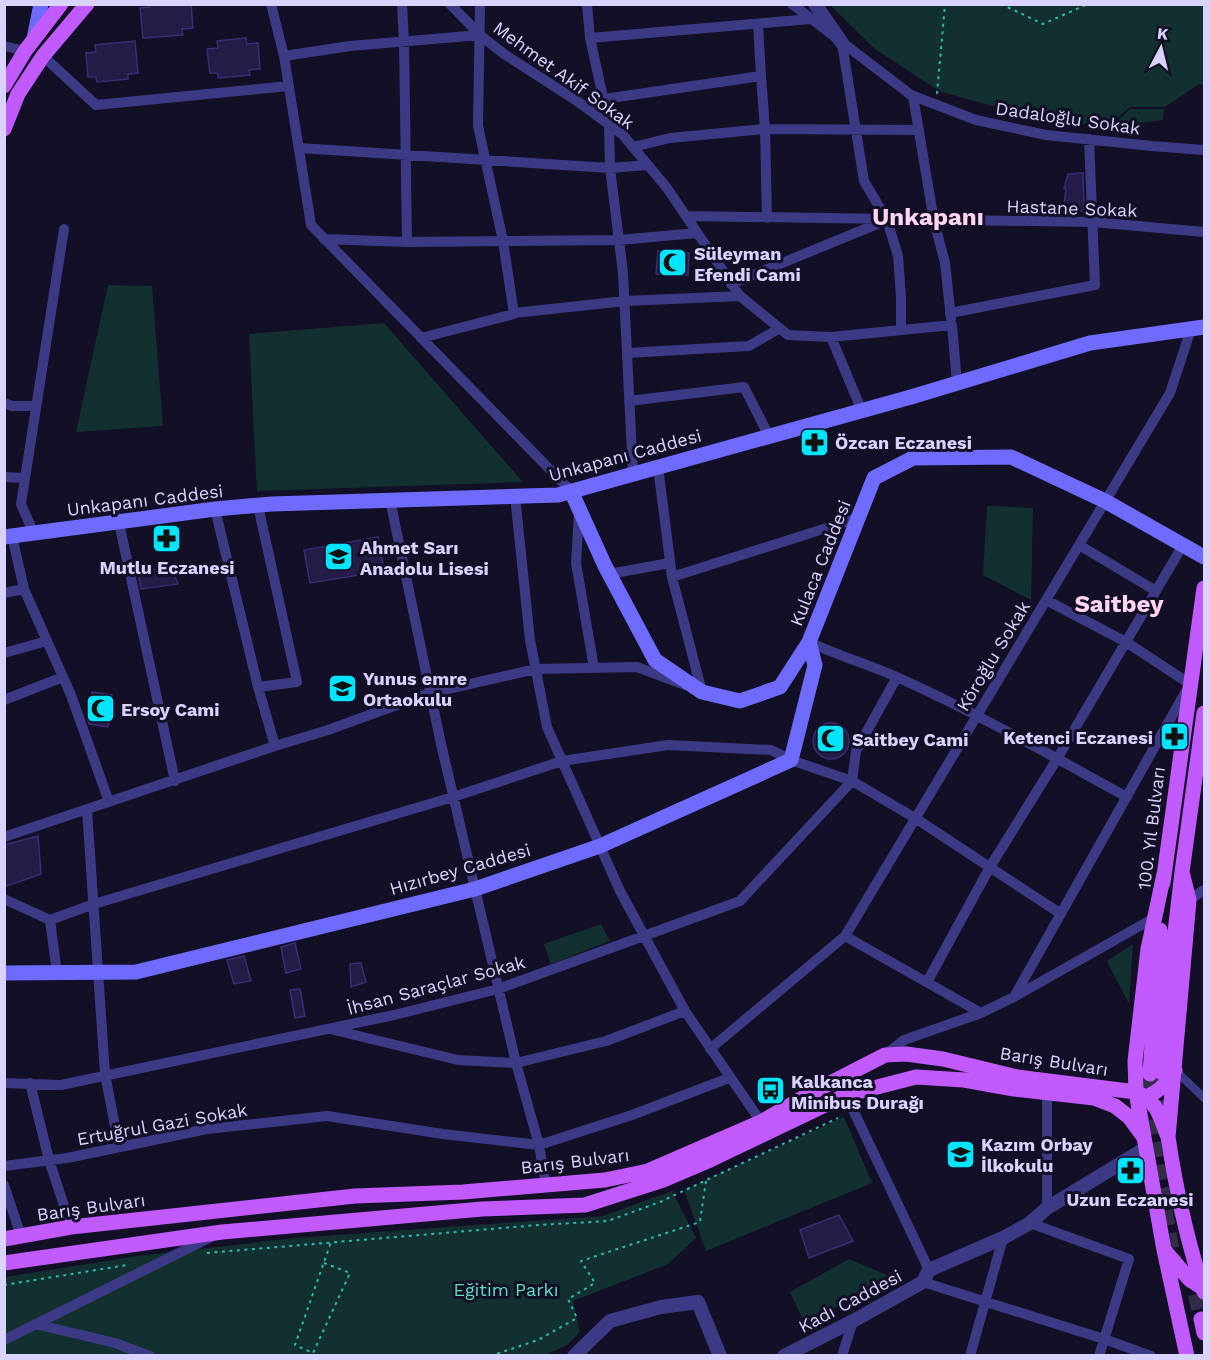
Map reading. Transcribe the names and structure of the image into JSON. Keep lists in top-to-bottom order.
{
  "streets": {
    "main road": [
      "Unkapanı Caddesi",
      "Kulaca Caddesi",
      "100. Yıl Bulvarı",
      "Hızırbey Caddesi",
      "Barış Bulvarı"
    ],
    "street": [
      "Mehmet Akif Sokak",
      "Dadaloğlu Sokak",
      "Hastane Sokak",
      "Köroğlu Sokak",
      "İhsan Saraçlar Sokak",
      "Ertuğrul Gazi Sokak",
      "Kadı Caddesi"
    ]
  },
  "crossings": [
    ["Mehmet Akif Sokak", "Hastane Sokak"],
    ["Unkapanı Caddesi", "Kulaca Caddesi"],
    ["Unkapanı Caddesi", "Köroğlu Sokak"],
    ["Kulaca Caddesi", "Köroğlu Sokak"],
    ["Barış Bulvarı", "Kadı Caddesi"]
  ],
  "districts": ["Unkapanı", "Saitbey"],
  "parks": ["Eğitim Parkı"],
  "places": {
    "mosque": ["Süleyman Efendi Cami", "Ersoy Cami", "Saitbey Cami"],
    "pharmacy": [
      "Özcan Eczanesi",
      "Mutlu Eczanesi",
      "Ketenci Eczanesi",
      "Uzun Eczanesi"
    ],
    "school or university": ["Ahmet Sarı Anadolu Lisesi", "Yunus emre Ortaokulu", "Kazım Orbay İlkokulu"],
    "bus stop": ["Kalkanca Minibus Durağı"]
  },
  "north": "top"
}
